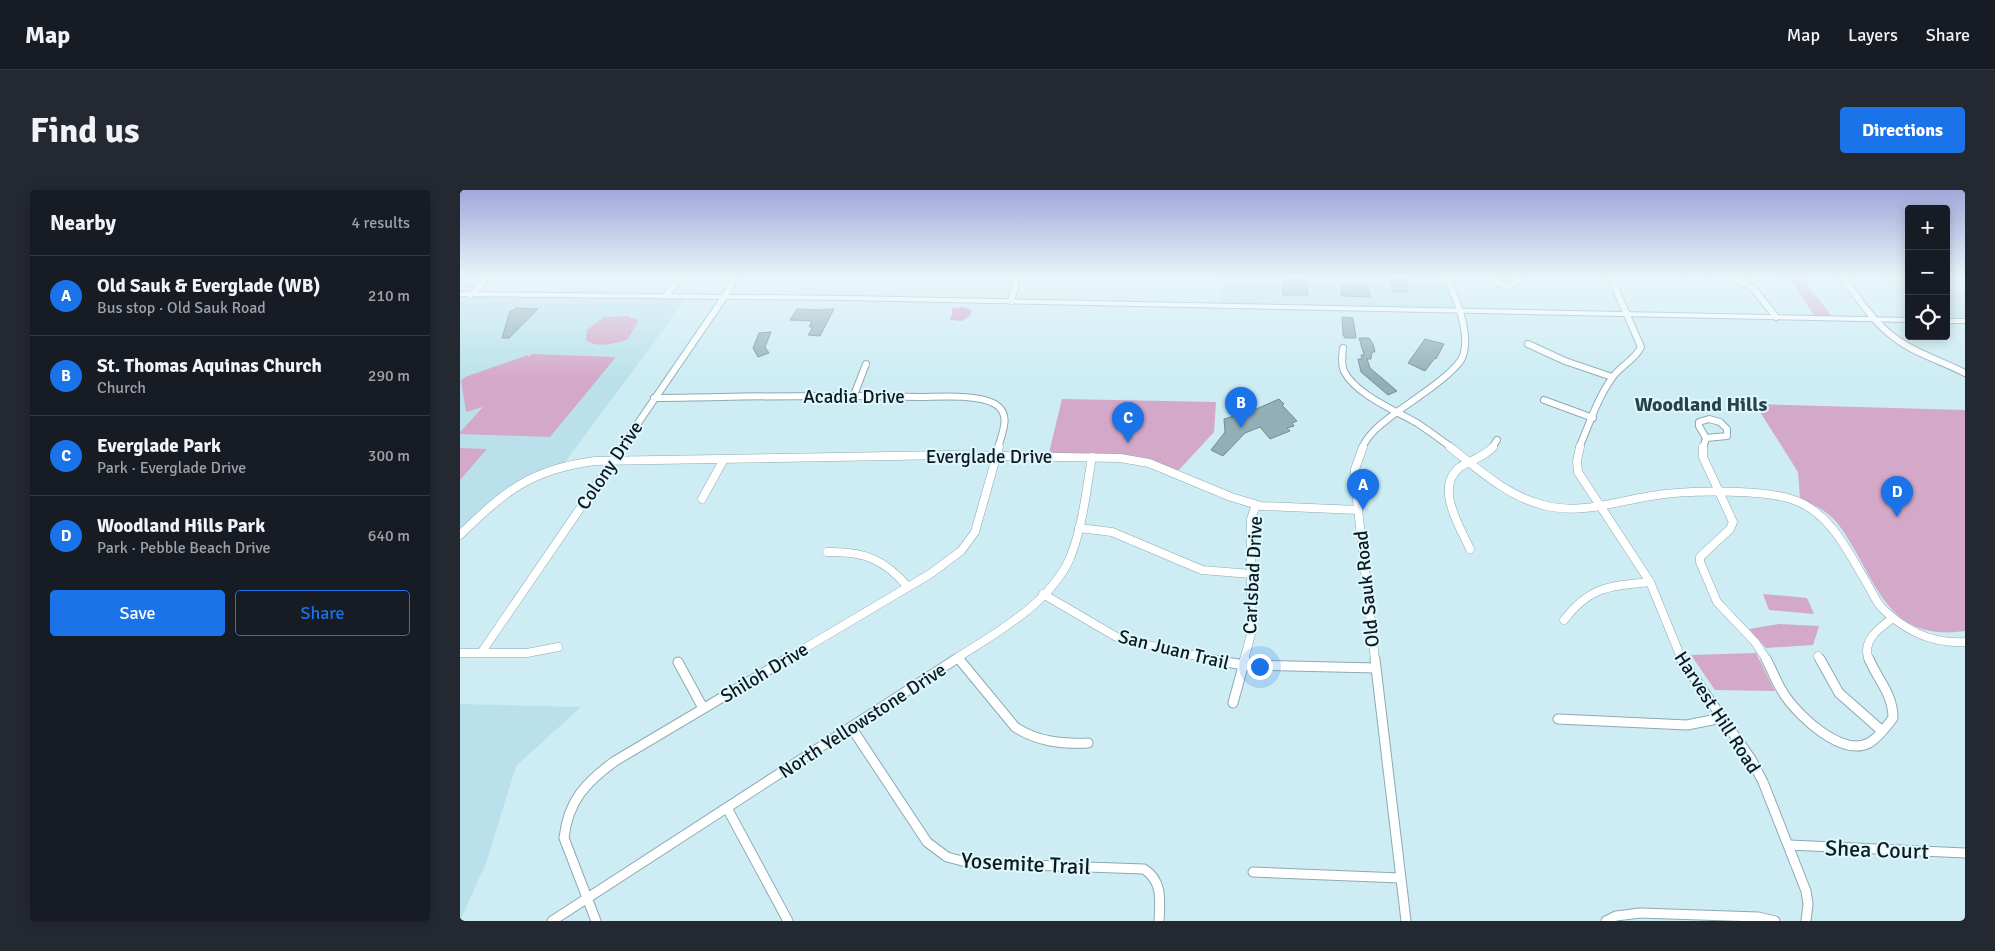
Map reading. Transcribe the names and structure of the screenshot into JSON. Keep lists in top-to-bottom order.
{
  "streets": {
    "street": [
      "Acadia Drive",
      "Everglade Drive",
      "Colony Drive",
      "Carlsbad Drive",
      "Old Sauk Road",
      "San Juan Trail",
      "Shiloh Drive",
      "Harvest Hill Road",
      "North Yellowstone Drive",
      "Shea Court",
      "Yosemite Trail"
    ]
  },
  "crossings": [
    ["Acadia Drive", "Everglade Drive"],
    ["Acadia Drive", "Colony Drive"],
    ["Acadia Drive", "Shiloh Drive"],
    ["Everglade Drive", "Colony Drive"],
    ["Everglade Drive", "Carlsbad Drive"],
    ["Everglade Drive", "Old Sauk Road"],
    ["Everglade Drive", "Shiloh Drive"],
    ["Everglade Drive", "North Yellowstone Drive"],
    ["Carlsbad Drive", "San Juan Trail"],
    ["Old Sauk Road", "San Juan Trail"],
    ["San Juan Trail", "North Yellowstone Drive"],
    ["Shiloh Drive", "North Yellowstone Drive"],
    ["Harvest Hill Road", "Shea Court"],
    ["North Yellowstone Drive", "Yosemite Trail"]
  ],
  "districts": ["Woodland Hills"],
  "page": {
    "header": "Map",
    "nav": ["Map", "Layers", "Share"],
    "buttons": [
      "Directions",
      ["Save", "Share"]
    ],
    "title": "Find us",
    "heading": ["Nearby", "4 results"],
    "map_buttons": ["+", "−"],
    "list": [
      {
        "mark": "A",
        "name": "Old Sauk & Everglade (WB)",
        "note": "Bus stop · Old Sauk Road",
        "value": "210 m"
      },
      {
        "mark": "B",
        "name": "St. Thomas Aquinas Church",
        "note": "Church",
        "value": "290 m"
      },
      {
        "mark": "C",
        "name": "Everglade Park",
        "note": "Park · Everglade Drive",
        "value": "300 m"
      },
      {
        "mark": "D",
        "name": "Woodland Hills Park",
        "note": "Park · Pebble Beach Drive",
        "value": "640 m"
      }
    ],
    "pins": [
      "B",
      "C",
      "A",
      "D"
    ]
  }
}
